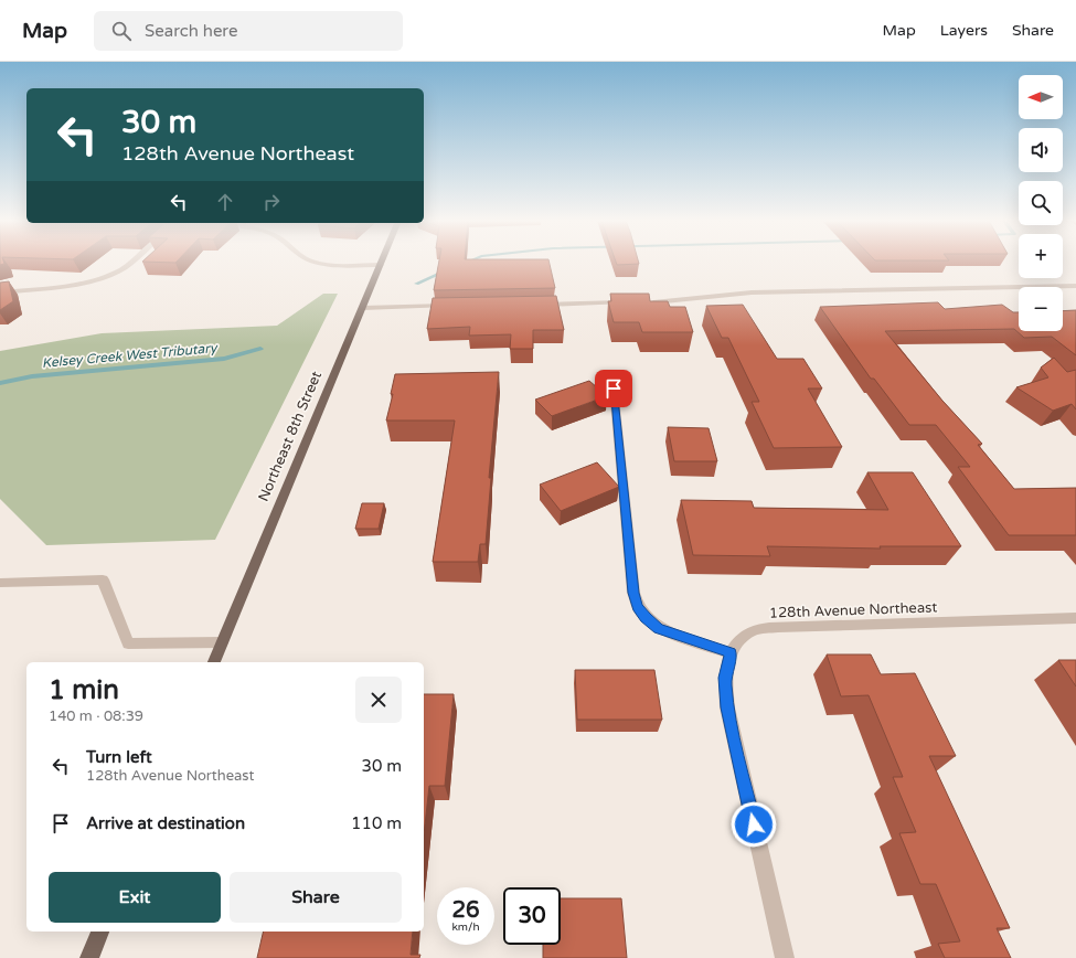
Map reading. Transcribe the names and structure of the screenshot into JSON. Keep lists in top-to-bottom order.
{
  "streets": {
    "main road": ["Northeast 8th Street"],
    "street": ["128th Avenue Northeast"]
  },
  "water": ["Kelsey Creek West Tributary"],
  "north": "left",
  "page": {
    "header": "Map",
    "search": "Search here",
    "nav": ["Map", "Layers", "Share"],
    "map_buttons": ["+", "−"],
    "turn": ["30 m", "128th Avenue Northeast"],
    "heading": ["1 min", "140 m · 08:39"],
    "list": [
      {
        "name": "Turn left",
        "note": "128th Avenue Northeast",
        "value": "30 m"
      },
      {
        "name": "Arrive at destination",
        "value": "110 m"
      }
    ],
    "buttons": ["Exit", "Share"],
    "speed": "26 km/h",
    "limit": "30"
  }
}
